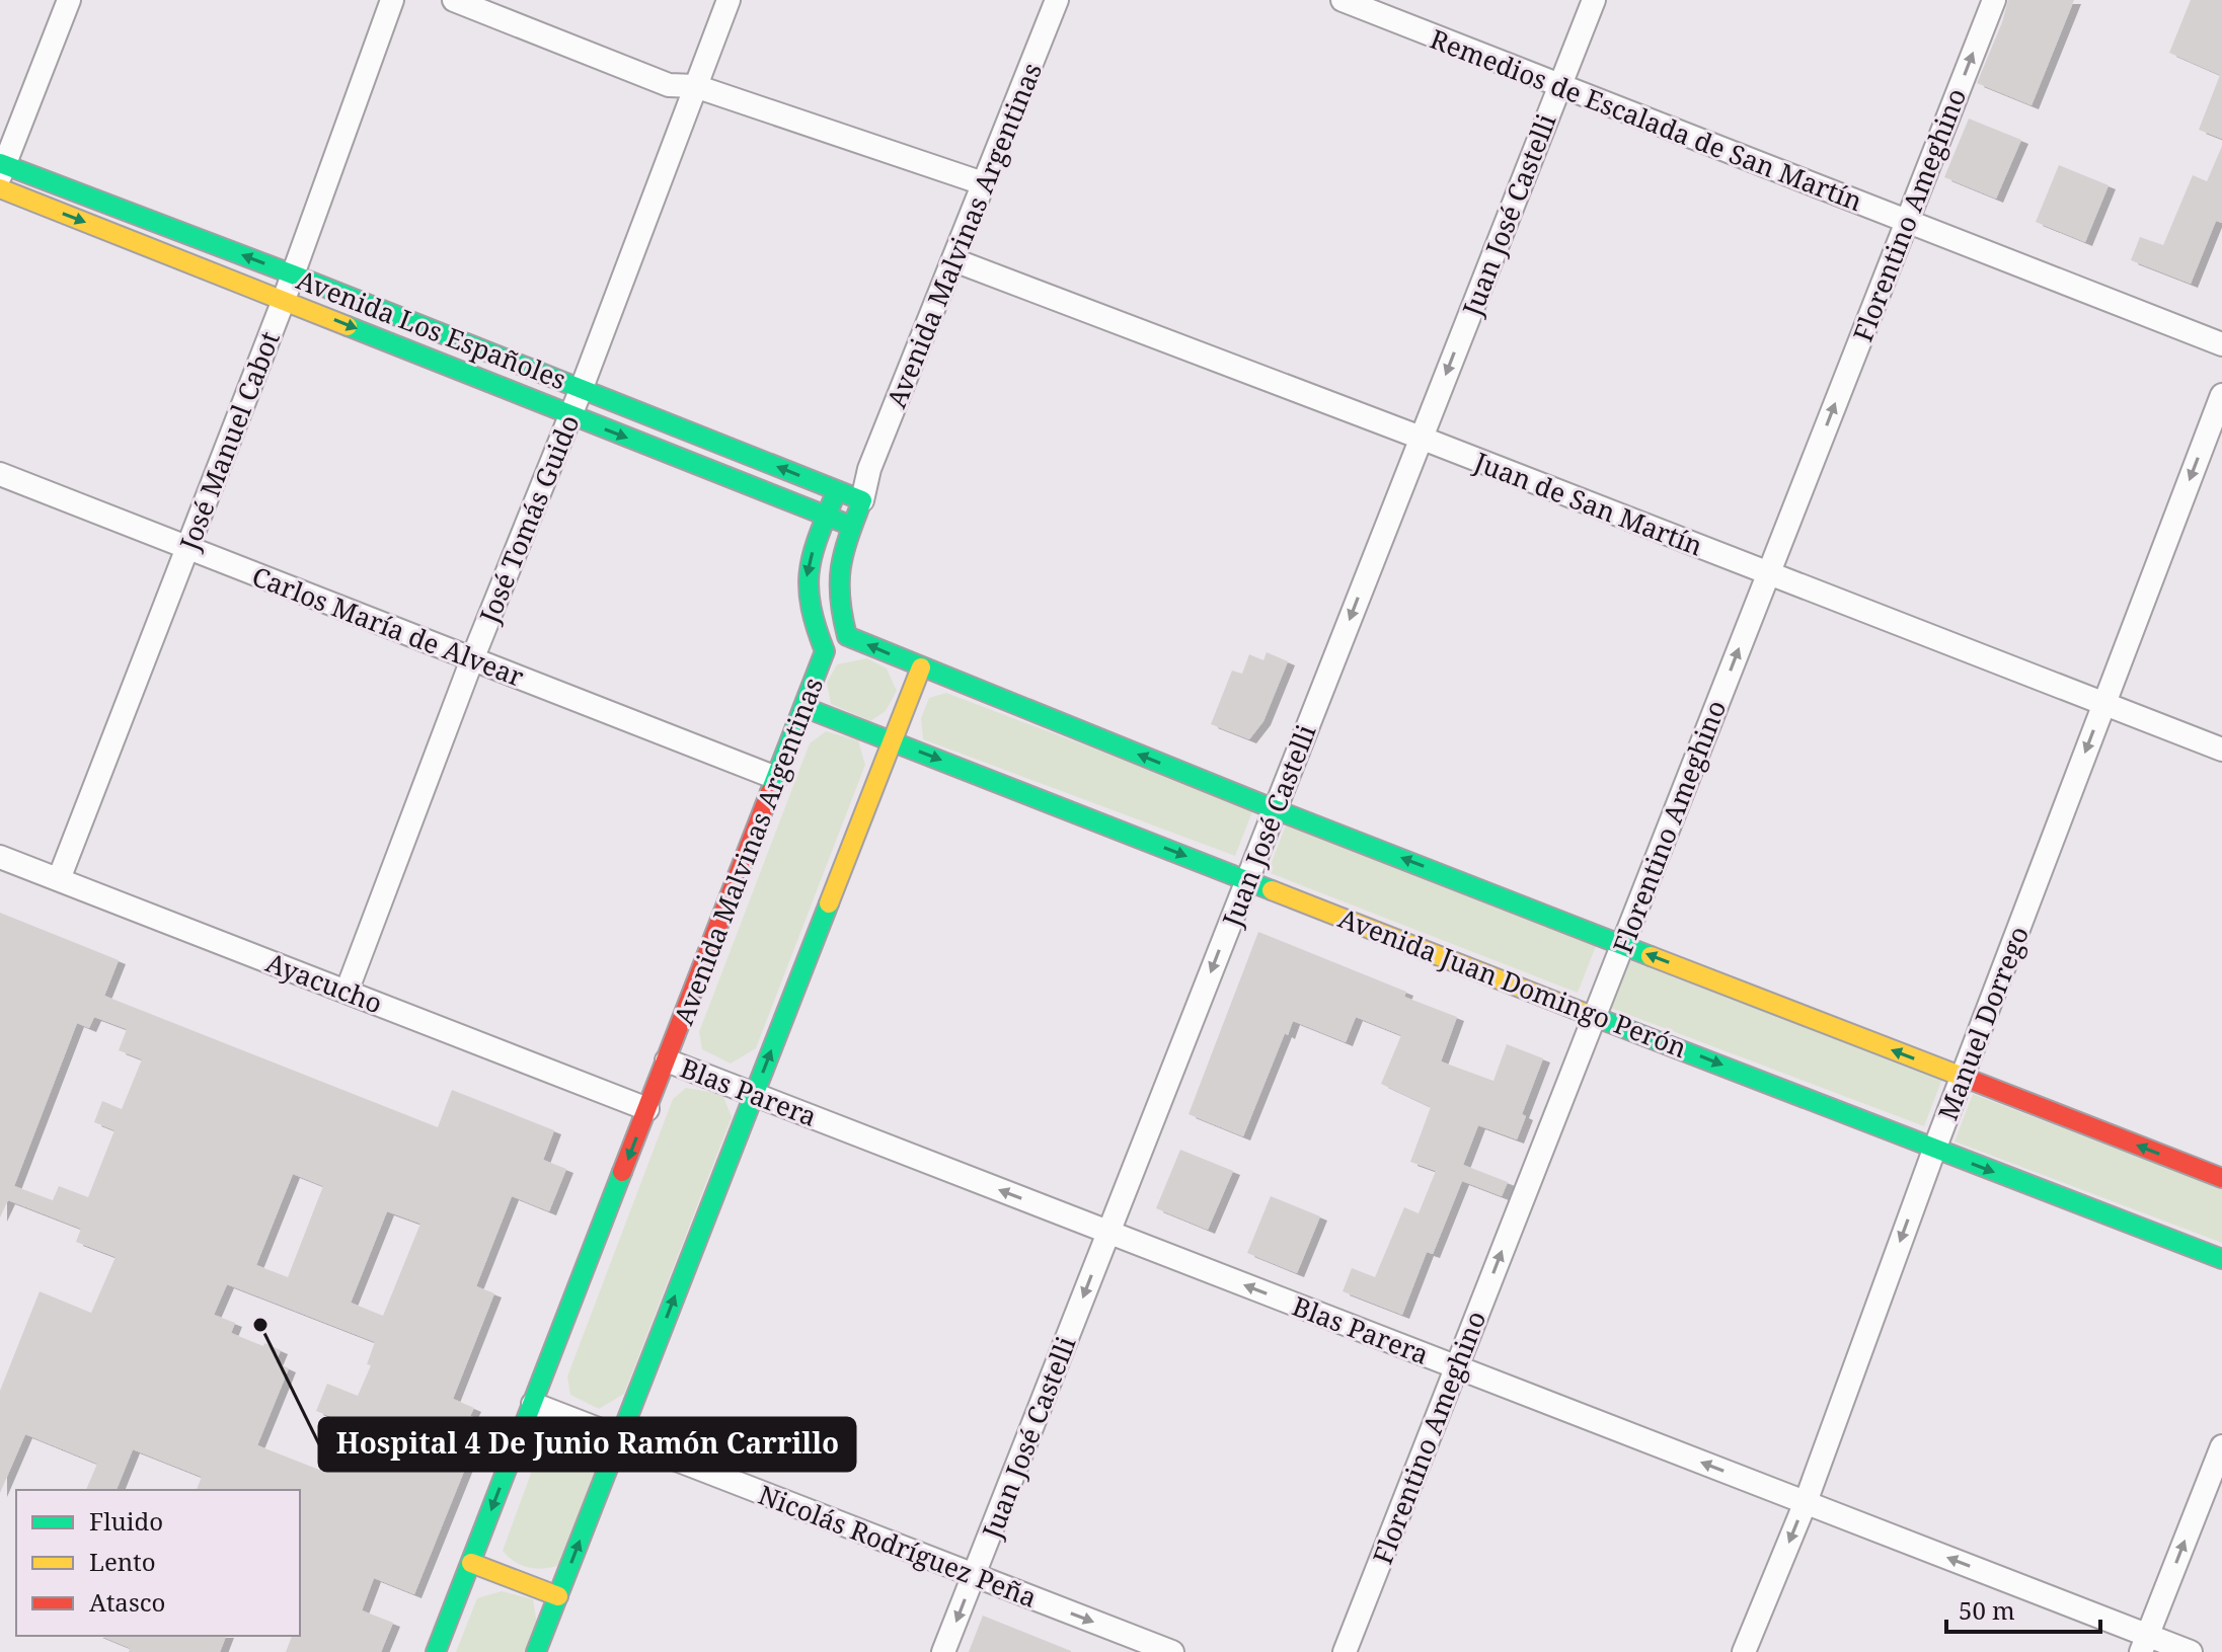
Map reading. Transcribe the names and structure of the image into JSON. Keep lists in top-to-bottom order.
{
  "streets": {
    "main road": ["Avenida Malvinas Argentinas", "Avenida Los Españoles", "Avenida Juan Domingo Perón"],
    "street": [
      "Remedios de Escalada de San Martín",
      "Juan José Castelli",
      "Florentino Ameghino",
      "José Manuel Cabot",
      "Juan de San Martín",
      "José Tomás Guido",
      "Carlos María de Alvear",
      "Ayacucho",
      "Manuel Dorrego",
      "Blas Parera",
      "Nicolás Rodríguez Peña"
    ]
  },
  "crossings": [
    ["Remedios de Escalada de San Martín", "Juan José Castelli"],
    ["Remedios de Escalada de San Martín", "Florentino Ameghino"],
    ["Juan José Castelli", "Juan de San Martín"],
    ["Juan José Castelli", "Avenida Juan Domingo Perón"],
    ["Juan José Castelli", "Blas Parera"],
    ["Juan José Castelli", "Nicolás Rodríguez Peña"],
    ["Florentino Ameghino", "Juan de San Martín"],
    ["Florentino Ameghino", "Avenida Juan Domingo Perón"],
    ["Florentino Ameghino", "Blas Parera"],
    ["Avenida Malvinas Argentinas", "Avenida Los Españoles"],
    ["Avenida Malvinas Argentinas", "Juan de San Martín"],
    ["Avenida Malvinas Argentinas", "Carlos María de Alvear"],
    ["Avenida Malvinas Argentinas", "Ayacucho"],
    ["Avenida Malvinas Argentinas", "Avenida Juan Domingo Perón"],
    ["Avenida Malvinas Argentinas", "Blas Parera"],
    ["Avenida Malvinas Argentinas", "Nicolás Rodríguez Peña"],
    ["Avenida Los Españoles", "José Manuel Cabot"],
    ["Avenida Los Españoles", "José Tomás Guido"],
    ["José Manuel Cabot", "Carlos María de Alvear"],
    ["José Manuel Cabot", "Ayacucho"],
    ["Juan de San Martín", "Manuel Dorrego"],
    ["José Tomás Guido", "Carlos María de Alvear"],
    ["José Tomás Guido", "Ayacucho"],
    ["Avenida Juan Domingo Perón", "Manuel Dorrego"],
    ["Manuel Dorrego", "Blas Parera"]
  ],
  "one_way": [
    "Juan José Castelli",
    "Florentino Ameghino",
    "Manuel Dorrego",
    "Blas Parera"
  ],
  "places": ["Hospital 4 De Junio Ramón Carrillo"],
  "legend": ["Fluido", "Lento", "Atasco"],
  "scale_bar": "50 m"
}
